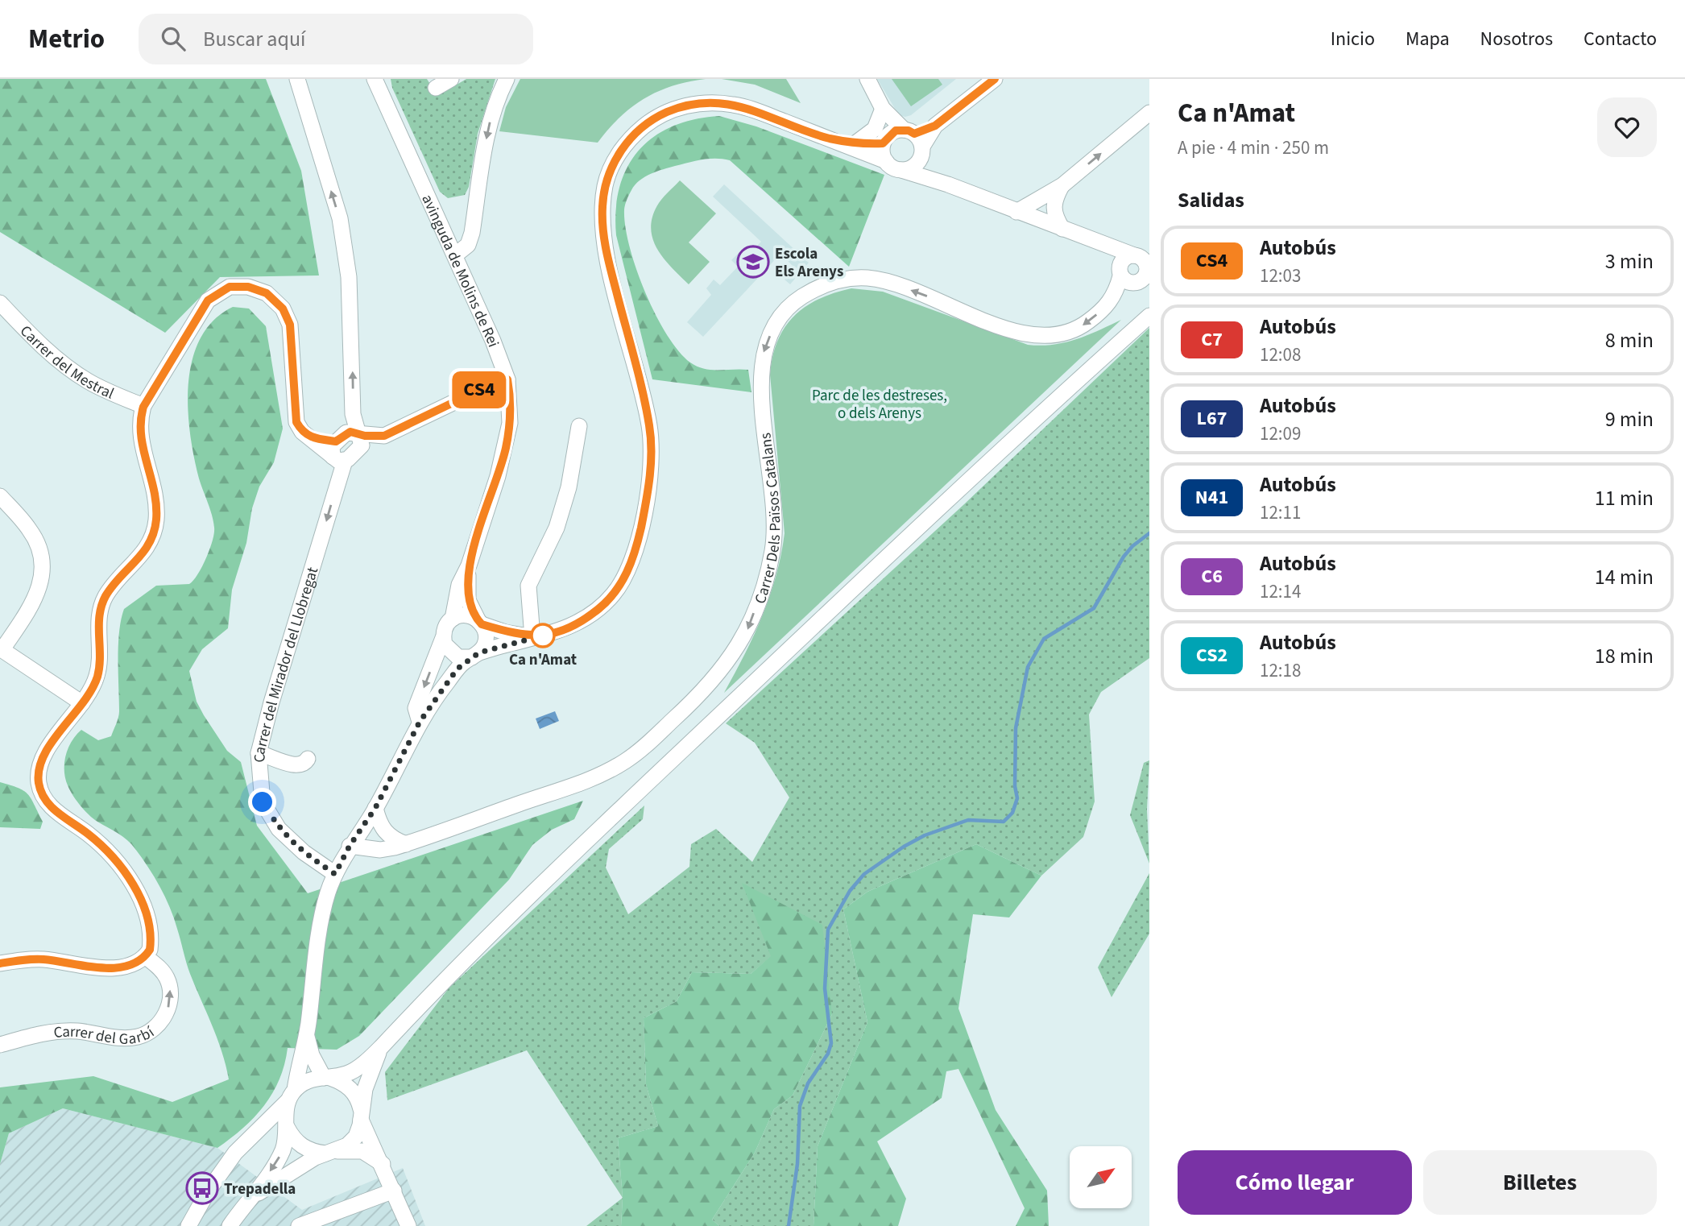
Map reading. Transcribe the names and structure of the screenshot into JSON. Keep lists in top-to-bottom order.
{
  "streets": {
    "street": [
      "avinguda de Molins de Rei",
      "Carrer del Mestral",
      "Carrer Dels Països Catalans",
      "Carrer del Mirador del Llobregat",
      "Carrer del Garbí"
    ]
  },
  "one_way": ["Carrer del Mirador del Llobregat"],
  "parks": ["Parc de les destreses, o dels Arenys"],
  "places": {
    "school or university": ["Escola Els Arenys"],
    "other": ["Ca n'Amat"],
    "bus stop": ["Trepadella"]
  },
  "lines": ["bus line CS4"],
  "north": "top right",
  "page": {
    "header": "Metrio",
    "search": "Buscar aquí",
    "nav": [
      "Inicio",
      "Mapa",
      "Nosotros",
      "Contacto"
    ],
    "on_map": "CS4",
    "heading": [
      ["Ca n'Amat", "A pie · 4 min · 250 m"],
      "Salidas"
    ],
    "list": [
      {
        "mark": "CS4",
        "name": "Autobús",
        "note": "12:03",
        "value": "3 min"
      },
      {
        "mark": "C7",
        "name": "Autobús",
        "note": "12:08",
        "value": "8 min"
      },
      {
        "mark": "L67",
        "name": "Autobús",
        "note": "12:09",
        "value": "9 min"
      },
      {
        "mark": "N41",
        "name": "Autobús",
        "note": "12:11",
        "value": "11 min"
      },
      {
        "mark": "C6",
        "name": "Autobús",
        "note": "12:14",
        "value": "14 min"
      },
      {
        "mark": "CS2",
        "name": "Autobús",
        "note": "12:18",
        "value": "18 min"
      }
    ],
    "buttons": ["Cómo llegar", "Billetes"]
  }
}
